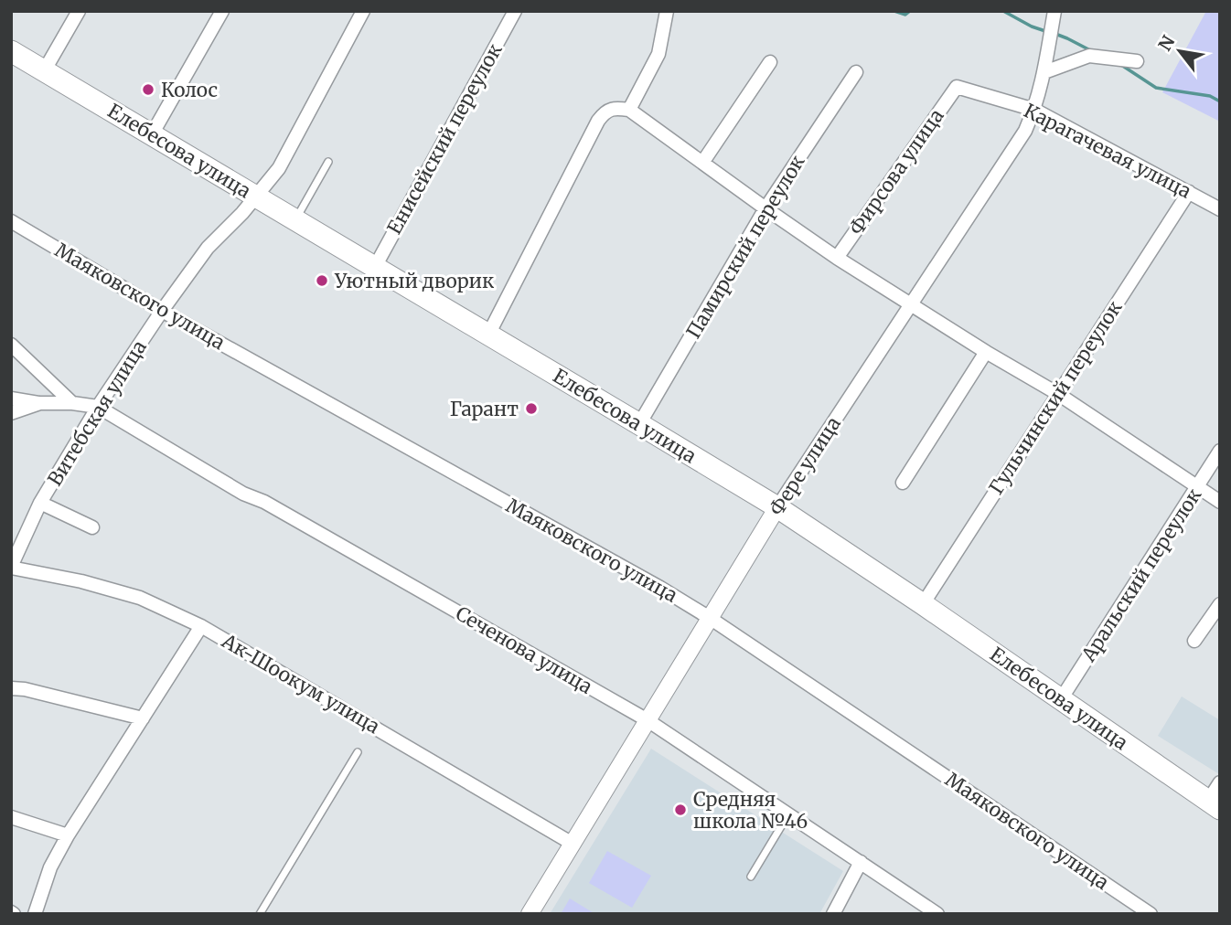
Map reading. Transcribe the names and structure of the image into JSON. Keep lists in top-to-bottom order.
{
  "streets": {
    "main road": ["Елебесова улица"],
    "street": [
      "Енисейский переулок",
      "Карагачевая улица",
      "Фирсова улица",
      "Памирский переулок",
      "Маяковского улица",
      "Гульчинский переулок",
      "Витебская улица",
      "Фере улица",
      "Аральский переулок",
      "Сеченова улица",
      "Ак-Шоокум улица"
    ]
  },
  "crossings": [
    ["Енисейский переулок", "Елебесова улица"],
    ["Елебесова улица", "Памирский переулок"],
    ["Елебесова улица", "Гульчинский переулок"],
    ["Елебесова улица", "Витебская улица"],
    ["Елебесова улица", "Фере улица"],
    ["Елебесова улица", "Аральский переулок"],
    ["Карагачевая улица", "Фирсова улица"],
    ["Карагачевая улица", "Гульчинский переулок"],
    ["Карагачевая улица", "Фере улица"],
    ["Маяковского улица", "Витебская улица"],
    ["Маяковского улица", "Фере улица"],
    ["Витебская улица", "Сеченова улица"],
    ["Витебская улица", "Ак-Шоокум улица"],
    ["Фере улица", "Сеченова улица"],
    ["Фере улица", "Ак-Шоокум улица"]
  ],
  "places": [
    "Колос",
    "Уютный дворик",
    "Гарант",
    "Средняя школа №46"
  ],
  "north": "top left"
}
